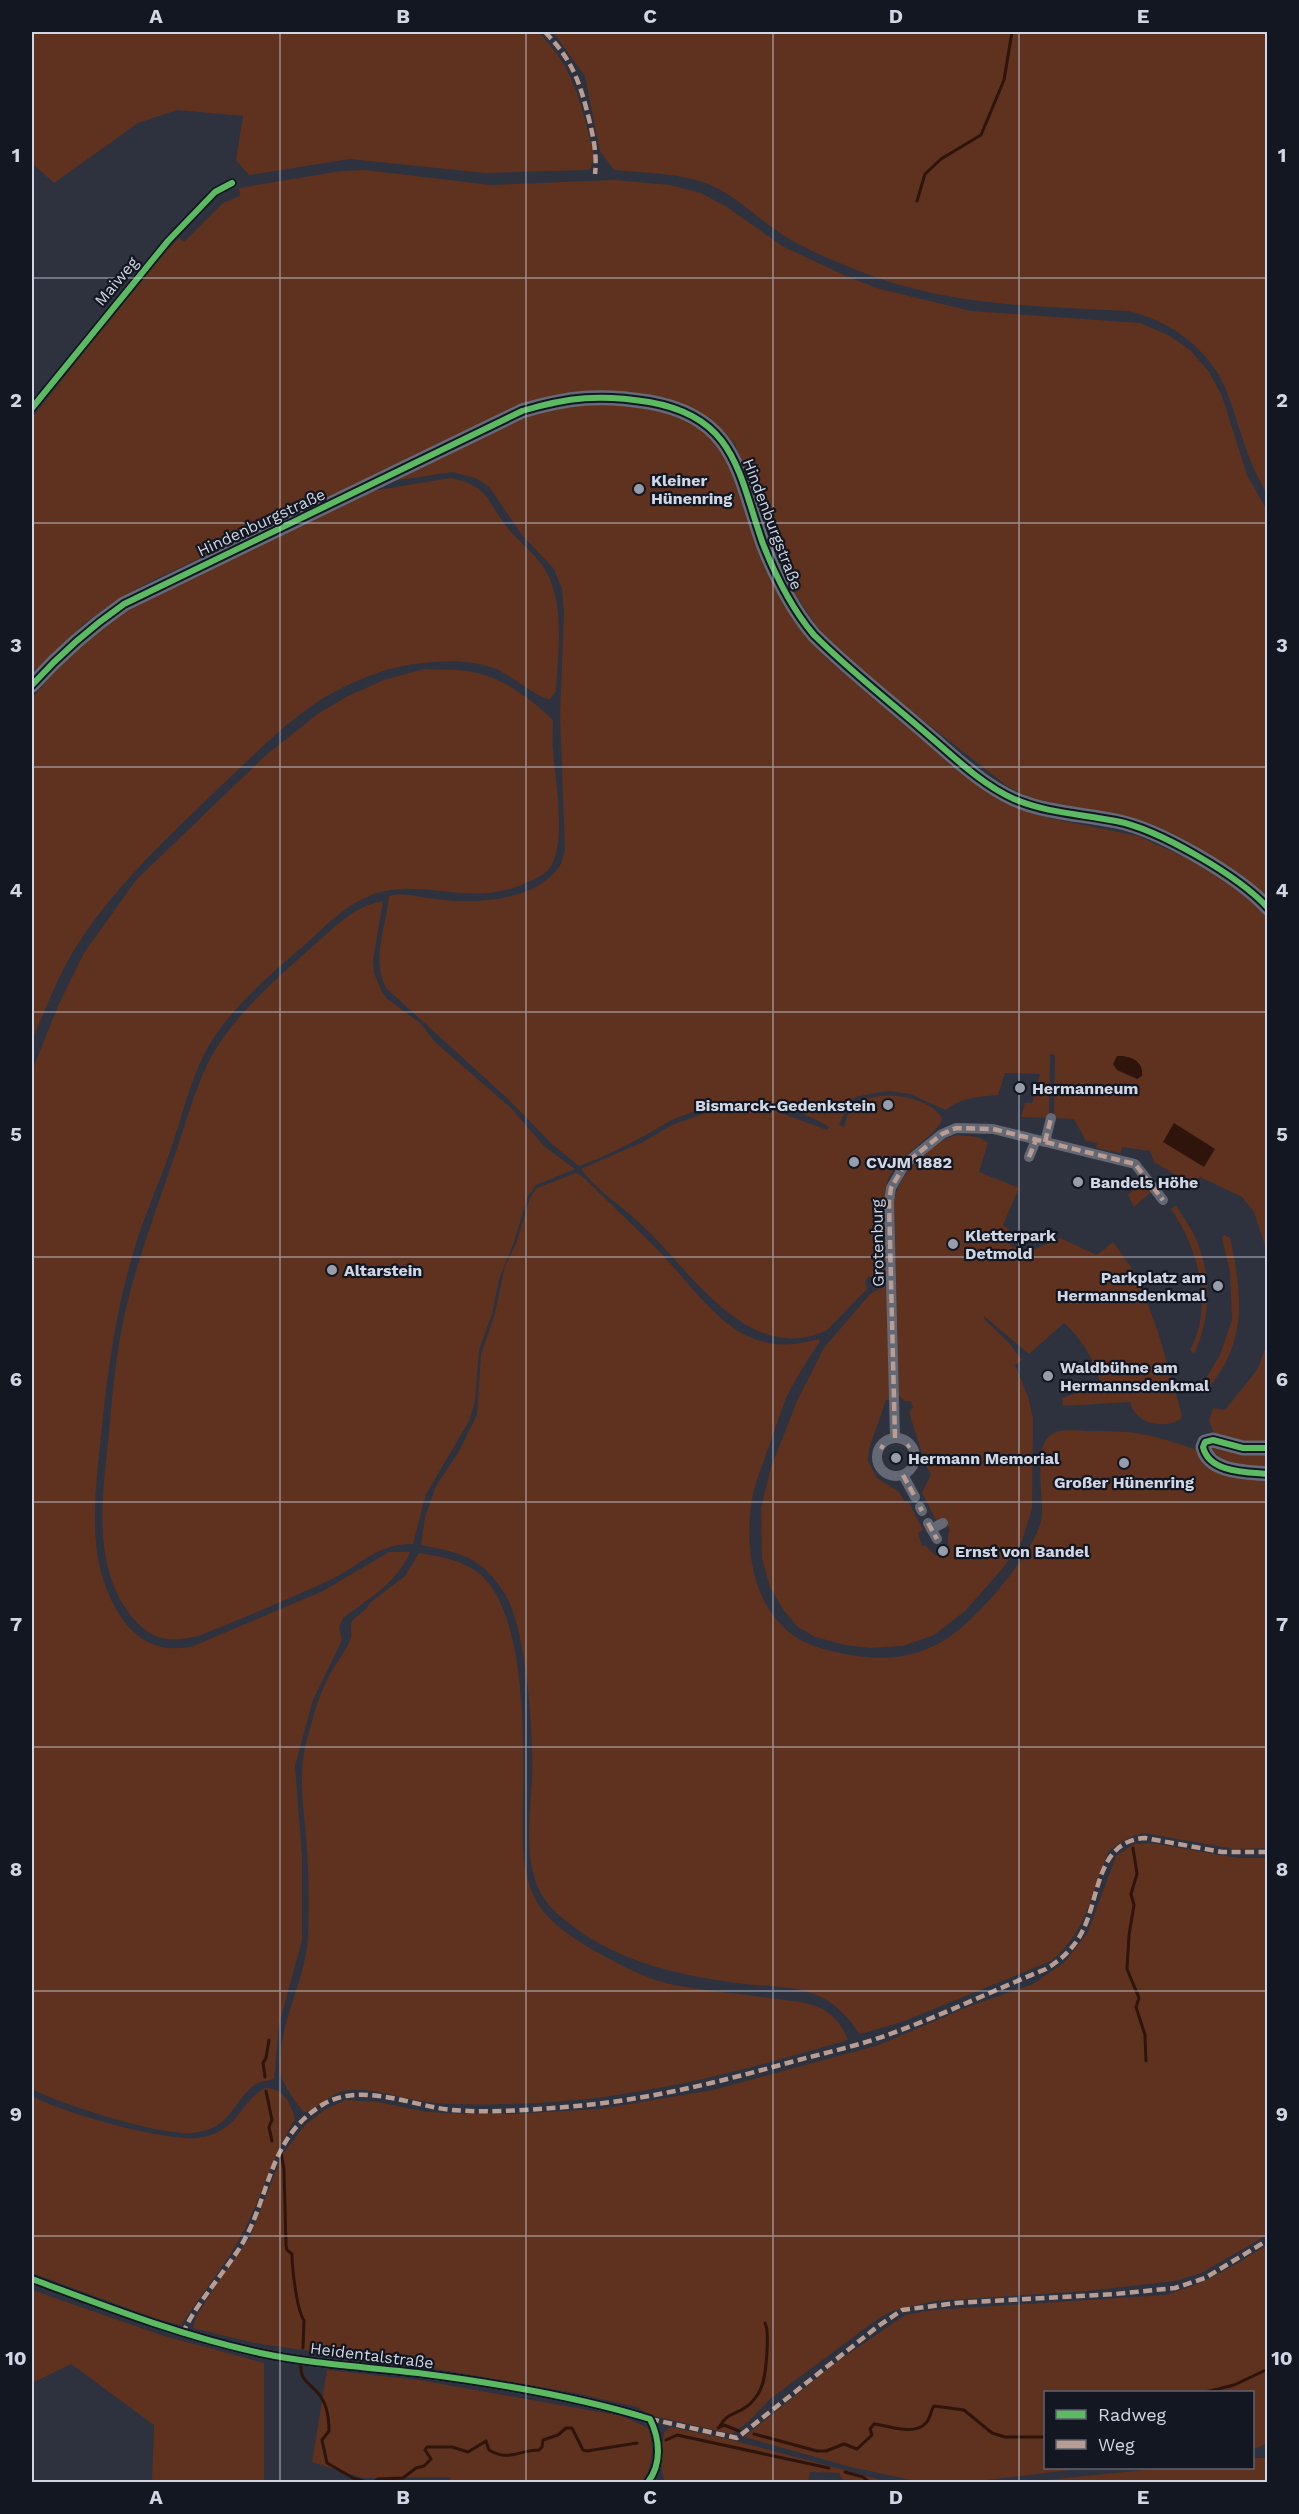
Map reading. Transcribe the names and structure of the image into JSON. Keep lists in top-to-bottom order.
{
  "streets": {
    "main road": ["Hindenburgstraße"],
    "street": ["Maiweg", "Grotenburg", "Heidentalstraße"]
  },
  "places": [
    "Kleiner Hünenring",
    "Hermanneum",
    "Bismarck-Gedenkstein",
    "CVJM 1882",
    "Bandels Höhe",
    "Kletterpark Detmold",
    "Altarstein",
    "Parkplatz am Hermannsdenkmal",
    "Waldbühne am Hermannsdenkmal",
    "Hermann Memorial",
    "Großer Hünenring",
    "Ernst von Bandel"
  ],
  "legend": ["Radweg", "Weg"],
  "grid": {
    "columns": [
      "A",
      "B",
      "C",
      "D",
      "E"
    ],
    "rows": [
      "1",
      "2",
      "3",
      "4",
      "5",
      "6",
      "7",
      "8",
      "9",
      "10"
    ]
  }
}
